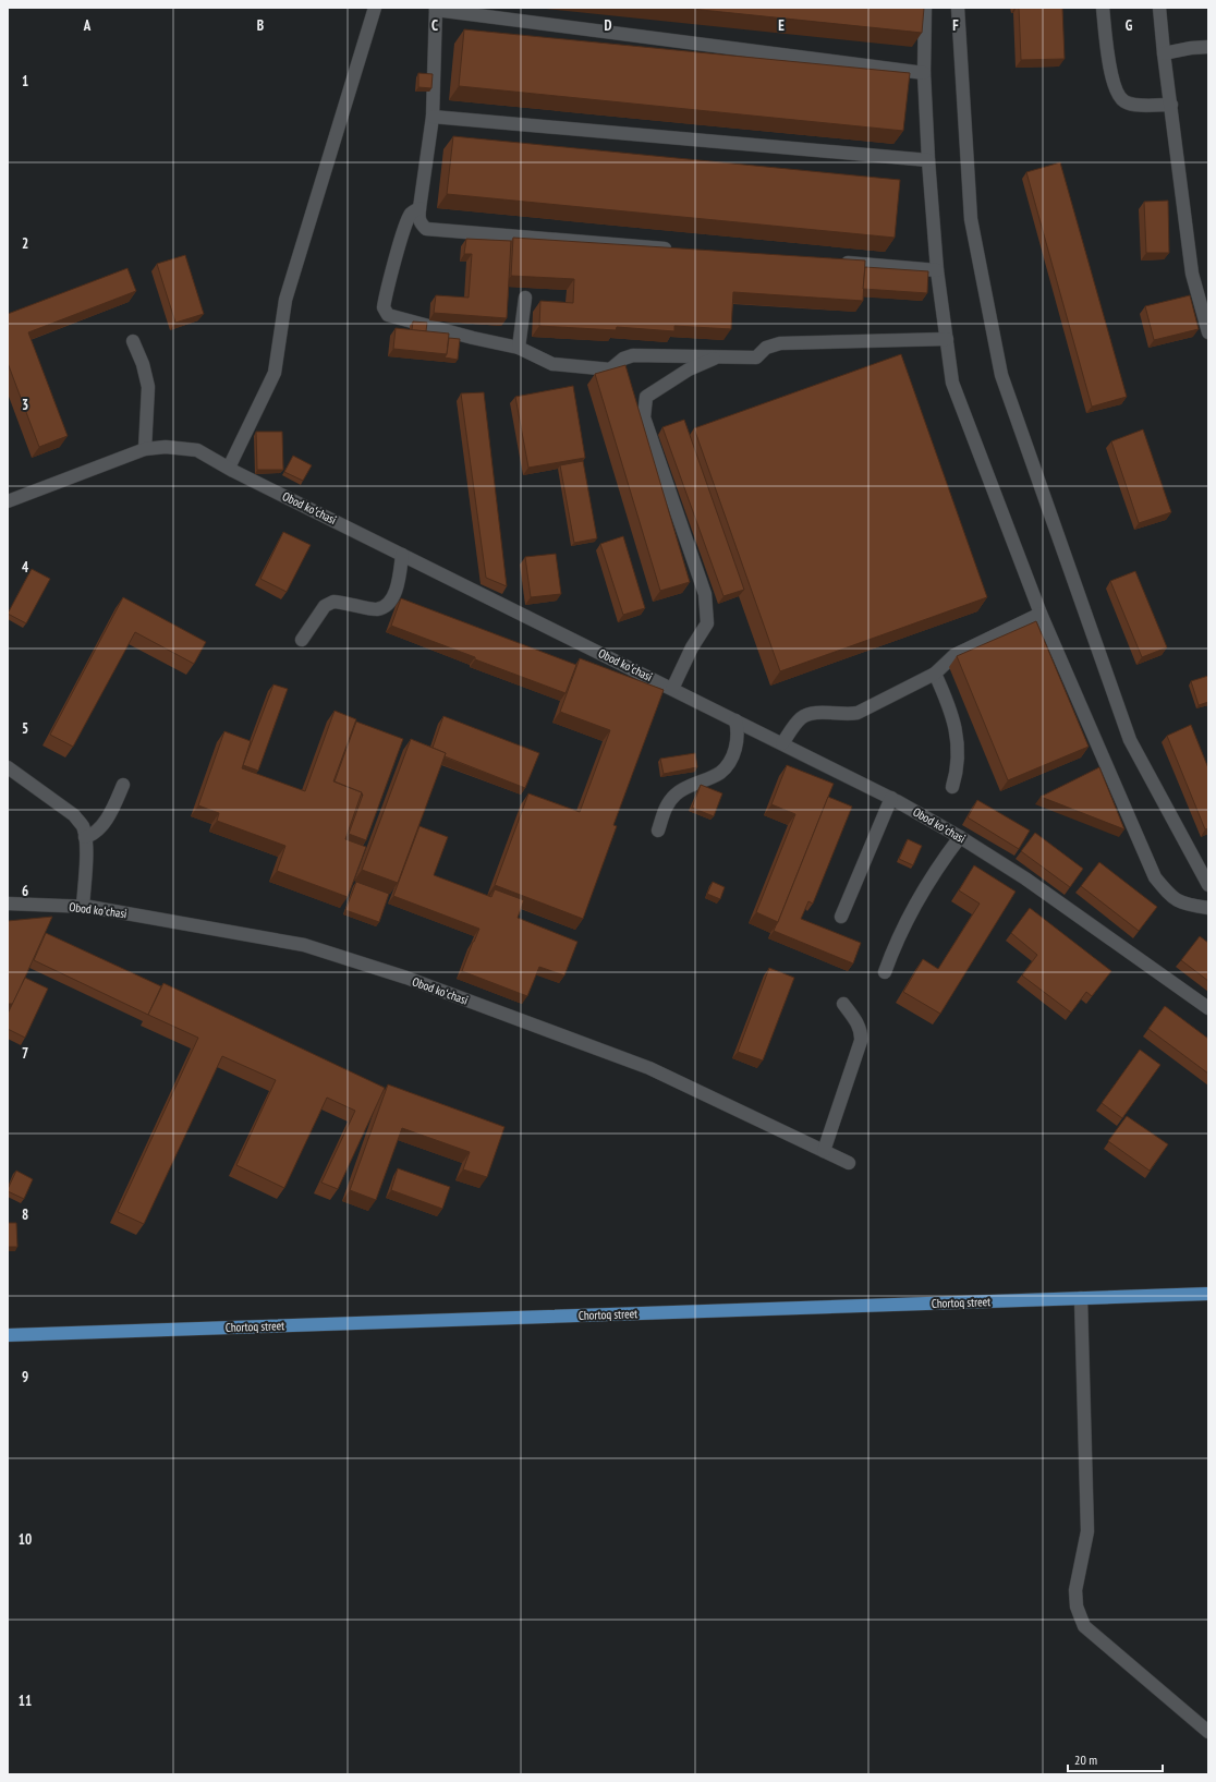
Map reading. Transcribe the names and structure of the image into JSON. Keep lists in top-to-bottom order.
{
  "streets": {
    "main road": ["Chortoq street"],
    "street": ["Obod koʻchasi"]
  },
  "scale_bar": "20 m",
  "grid": {
    "columns": [
      "A",
      "B",
      "C",
      "D",
      "E",
      "F",
      "G"
    ],
    "rows": [
      "1",
      "2",
      "3",
      "4",
      "5",
      "6",
      "7",
      "8",
      "9",
      "10",
      "11"
    ]
  }
}
